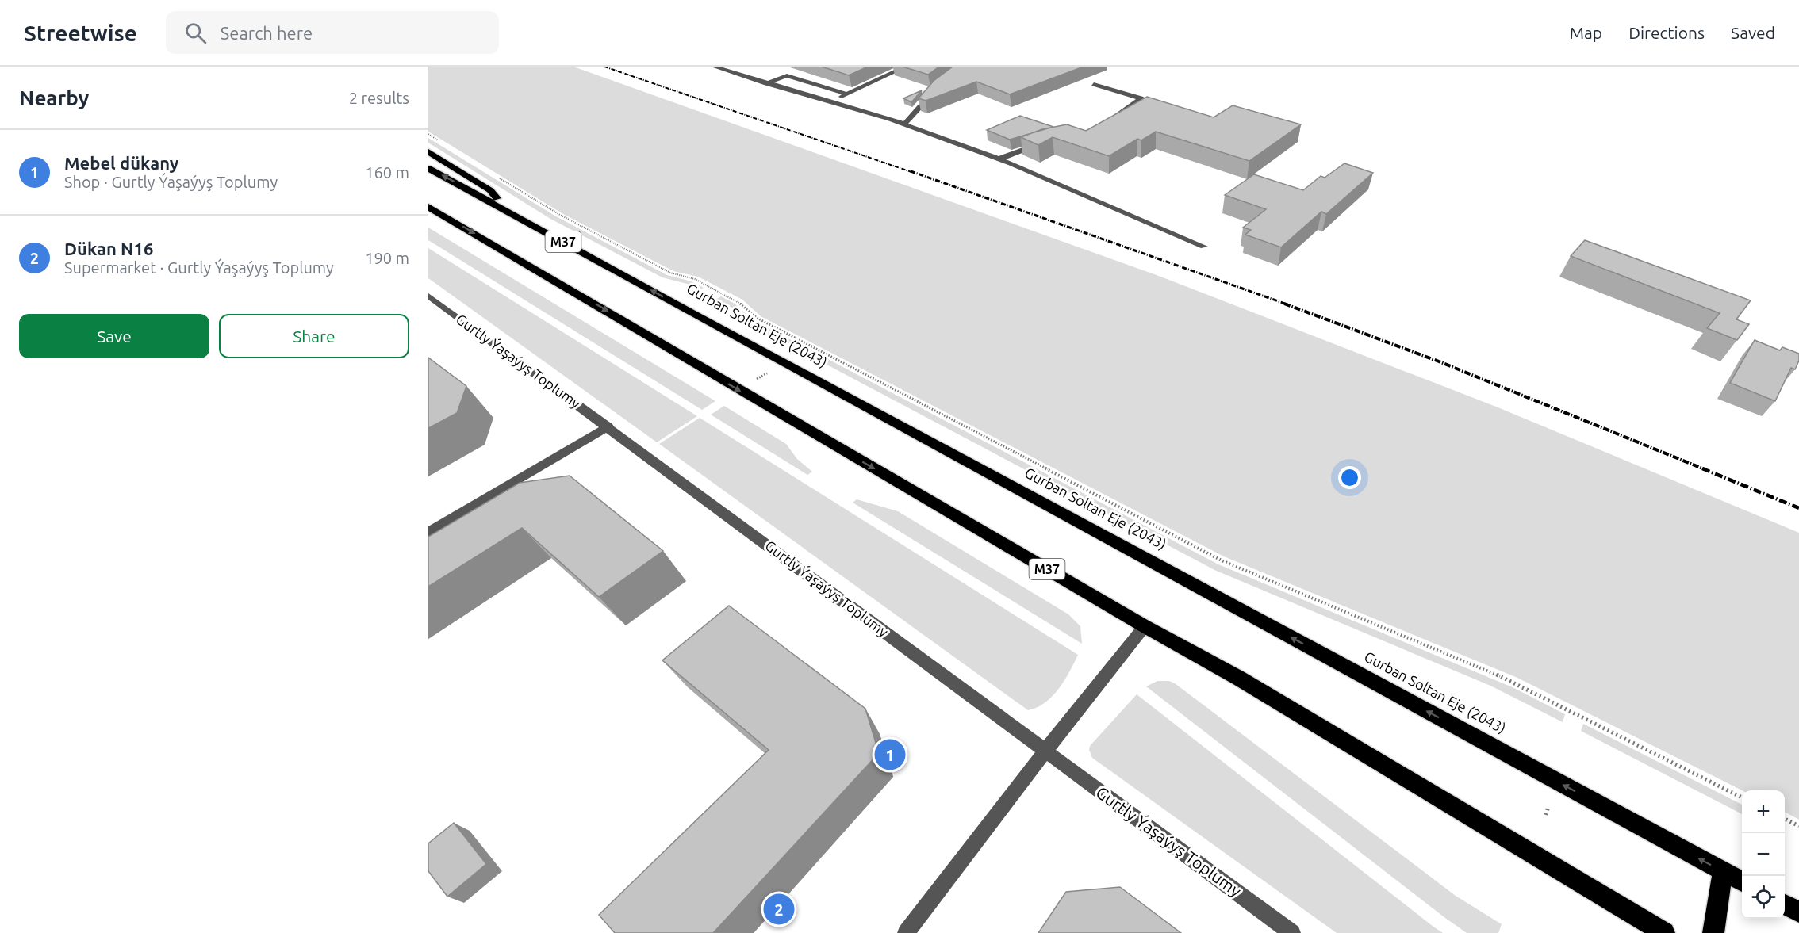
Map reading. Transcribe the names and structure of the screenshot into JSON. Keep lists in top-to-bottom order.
{
  "streets": {
    "highway": ["M37", "Gurban Soltan Eje (2043)"],
    "street": ["Gurtly Ýaşaýyş Toplumy"]
  },
  "page": {
    "header": "Streetwise",
    "search": "Search here",
    "nav": ["Map", "Directions", "Saved"],
    "heading": ["Nearby", "2 results"],
    "list": [
      {
        "mark": "1",
        "name": "Mebel dükany",
        "note": "Shop · Gurtly Ýaşaýyş Toplumy",
        "value": "160 m"
      },
      {
        "mark": "2",
        "name": "Dükan N16",
        "note": "Supermarket · Gurtly Ýaşaýyş Toplumy",
        "value": "190 m"
      }
    ],
    "buttons": ["Save", "Share"],
    "pins": ["1", "2"],
    "map_buttons": ["+", "−"]
  }
}
